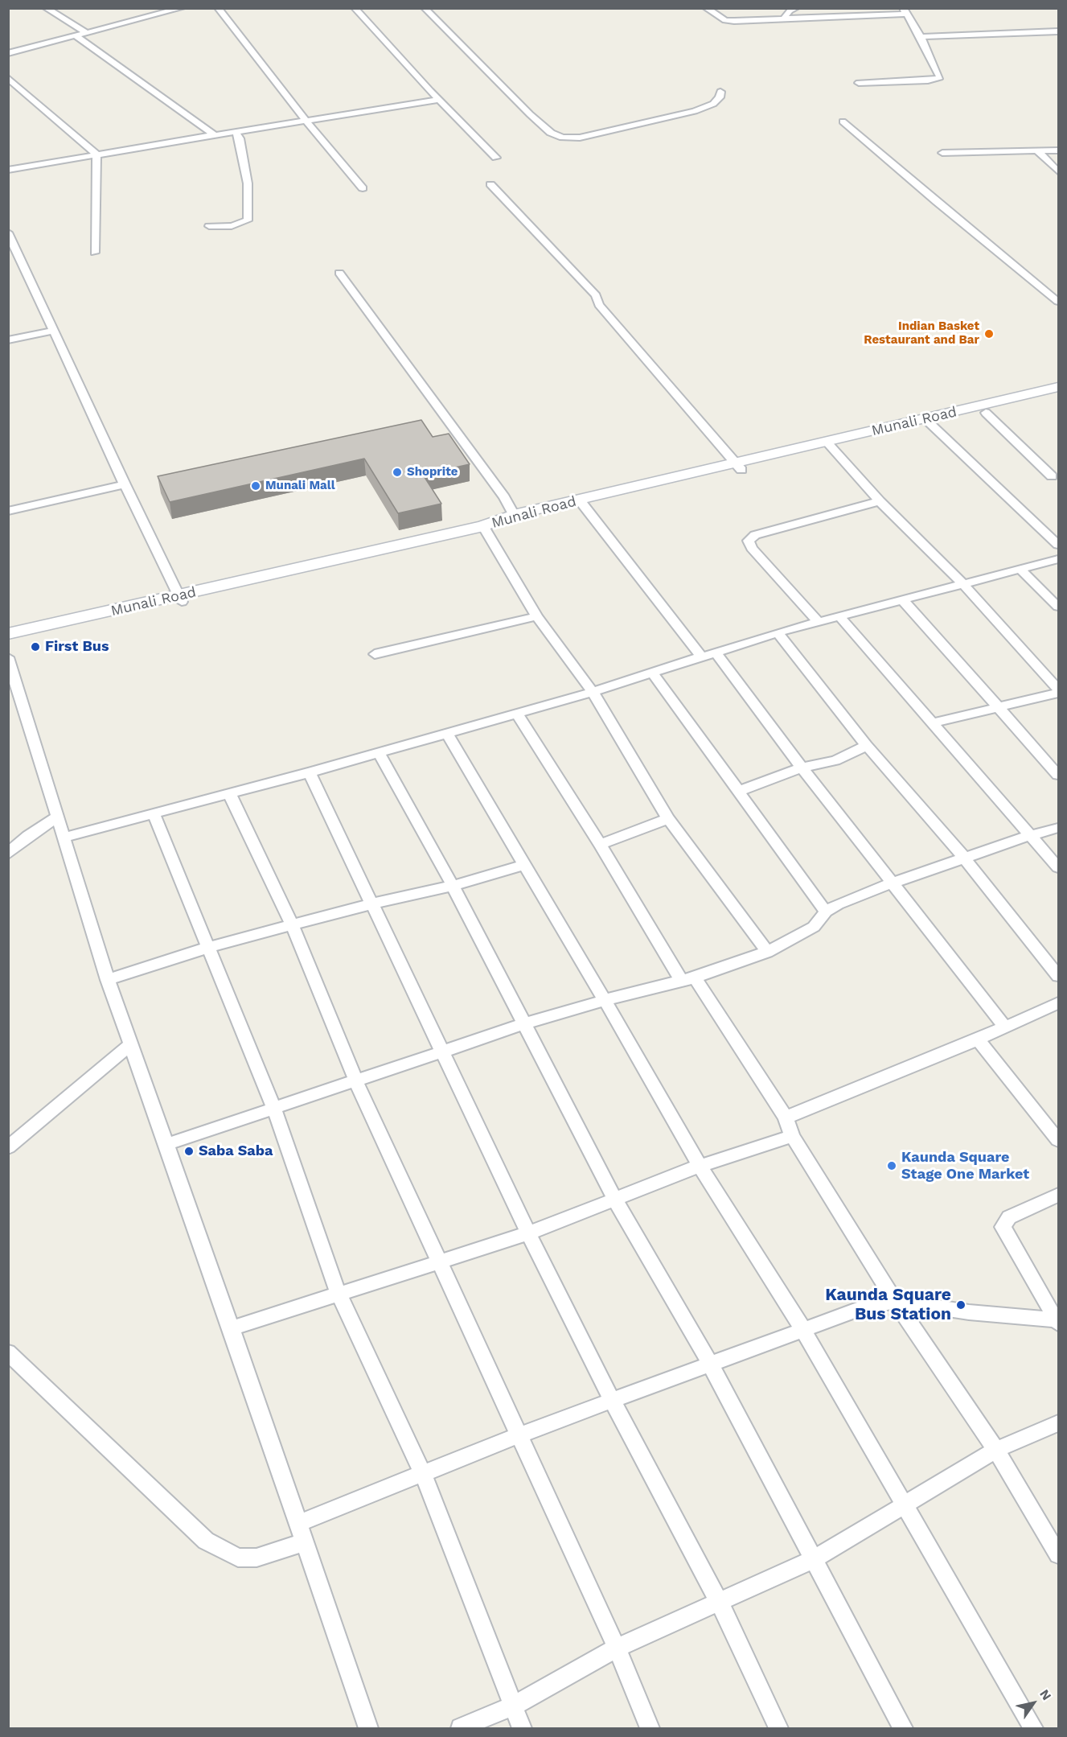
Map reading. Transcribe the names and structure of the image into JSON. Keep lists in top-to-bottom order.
{
  "streets": {
    "main road": ["Munali Road"]
  },
  "places": [
    "Indian Basket Restaurant and Bar",
    "Shoprite",
    "Munali Mall",
    "First Bus",
    "Saba Saba",
    "Kaunda Square Stage One Market",
    "Kaunda Square Bus Station"
  ],
  "north": "top right"
}
